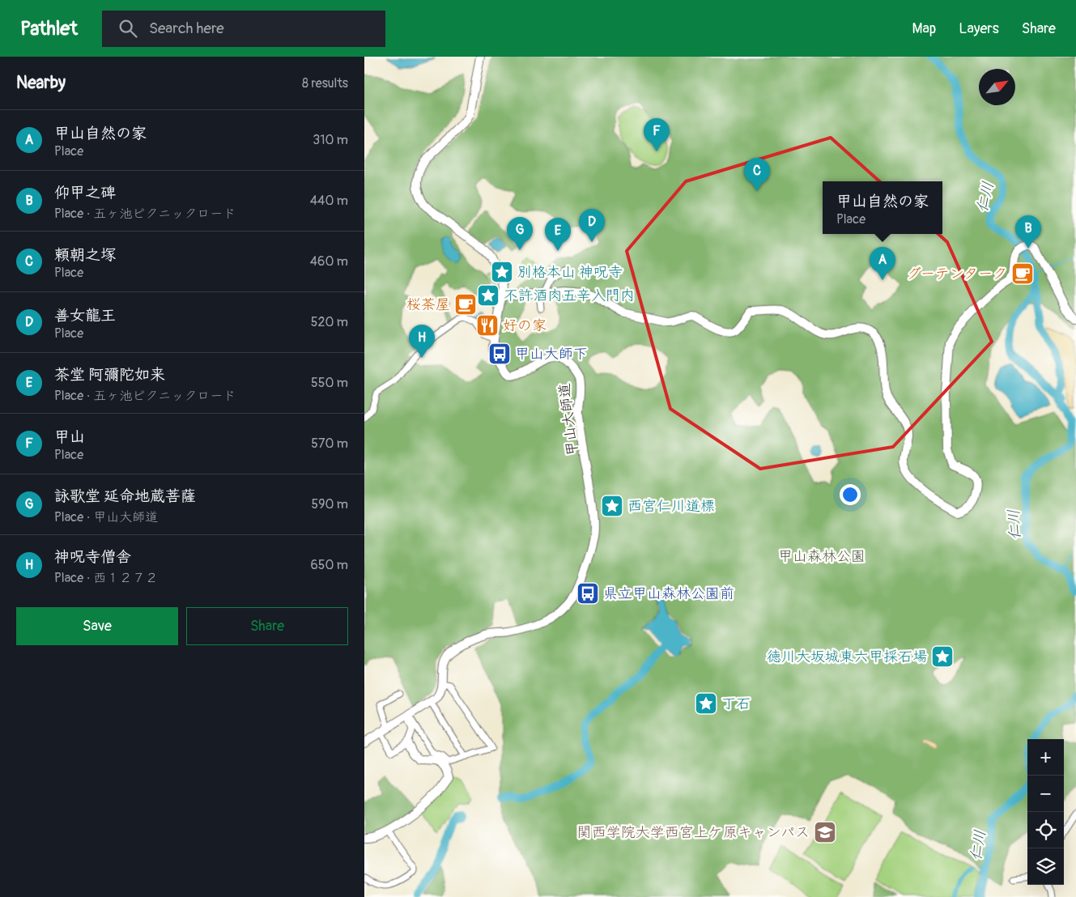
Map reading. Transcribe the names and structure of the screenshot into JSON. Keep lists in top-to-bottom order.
{
  "streets": {
    "street": ["甲山大師道"]
  },
  "water": ["仁川"],
  "parks": ["甲山森林公園"],
  "places": {
    "place": [
      "別格本山 神呪寺",
      "不許酒肉五辛入門内",
      "西宮仁川道標",
      "徳川大坂城東六甲採石場",
      "丁石"
    ],
    "cafe": ["グーテンターク", "桜茶屋"],
    "restaurant": ["好の家"],
    "bus stop": ["甲山大師下", "県立甲山森林公園前"],
    "school or university": ["関西学院大学西宮上ケ原キャンパス"]
  },
  "north": "top right",
  "page": {
    "header": "Pathlet",
    "search": "Search here",
    "nav": ["Map", "Layers", "Share"],
    "heading": ["Nearby", "8 results"],
    "list": [
      {
        "mark": "A",
        "name": "甲山自然の家",
        "note": "Place",
        "value": "310 m"
      },
      {
        "mark": "B",
        "name": "仰甲之碑",
        "note": "Place · 五ヶ池ピクニックロード",
        "value": "440 m"
      },
      {
        "mark": "C",
        "name": "頼朝之塚",
        "note": "Place",
        "value": "460 m"
      },
      {
        "mark": "D",
        "name": "善女龍王",
        "note": "Place",
        "value": "520 m"
      },
      {
        "mark": "E",
        "name": "茶堂 阿彌陀如来",
        "note": "Place · 五ヶ池ピクニックロード",
        "value": "550 m"
      },
      {
        "mark": "F",
        "name": "甲山",
        "note": "Place",
        "value": "570 m"
      },
      {
        "mark": "G",
        "name": "詠歌堂 延命地蔵菩薩",
        "note": "Place · 甲山大師道",
        "value": "590 m"
      },
      {
        "mark": "H",
        "name": "神呪寺僧舎",
        "note": "Place · 西１２７２",
        "value": "650 m"
      }
    ],
    "pins": [
      "F",
      "C",
      "D",
      "B",
      "G",
      "E",
      "A",
      "H"
    ],
    "popup": ["甲山自然の家", "Place"],
    "buttons": ["Save", "Share"],
    "map_buttons": ["+", "−"]
  }
}
